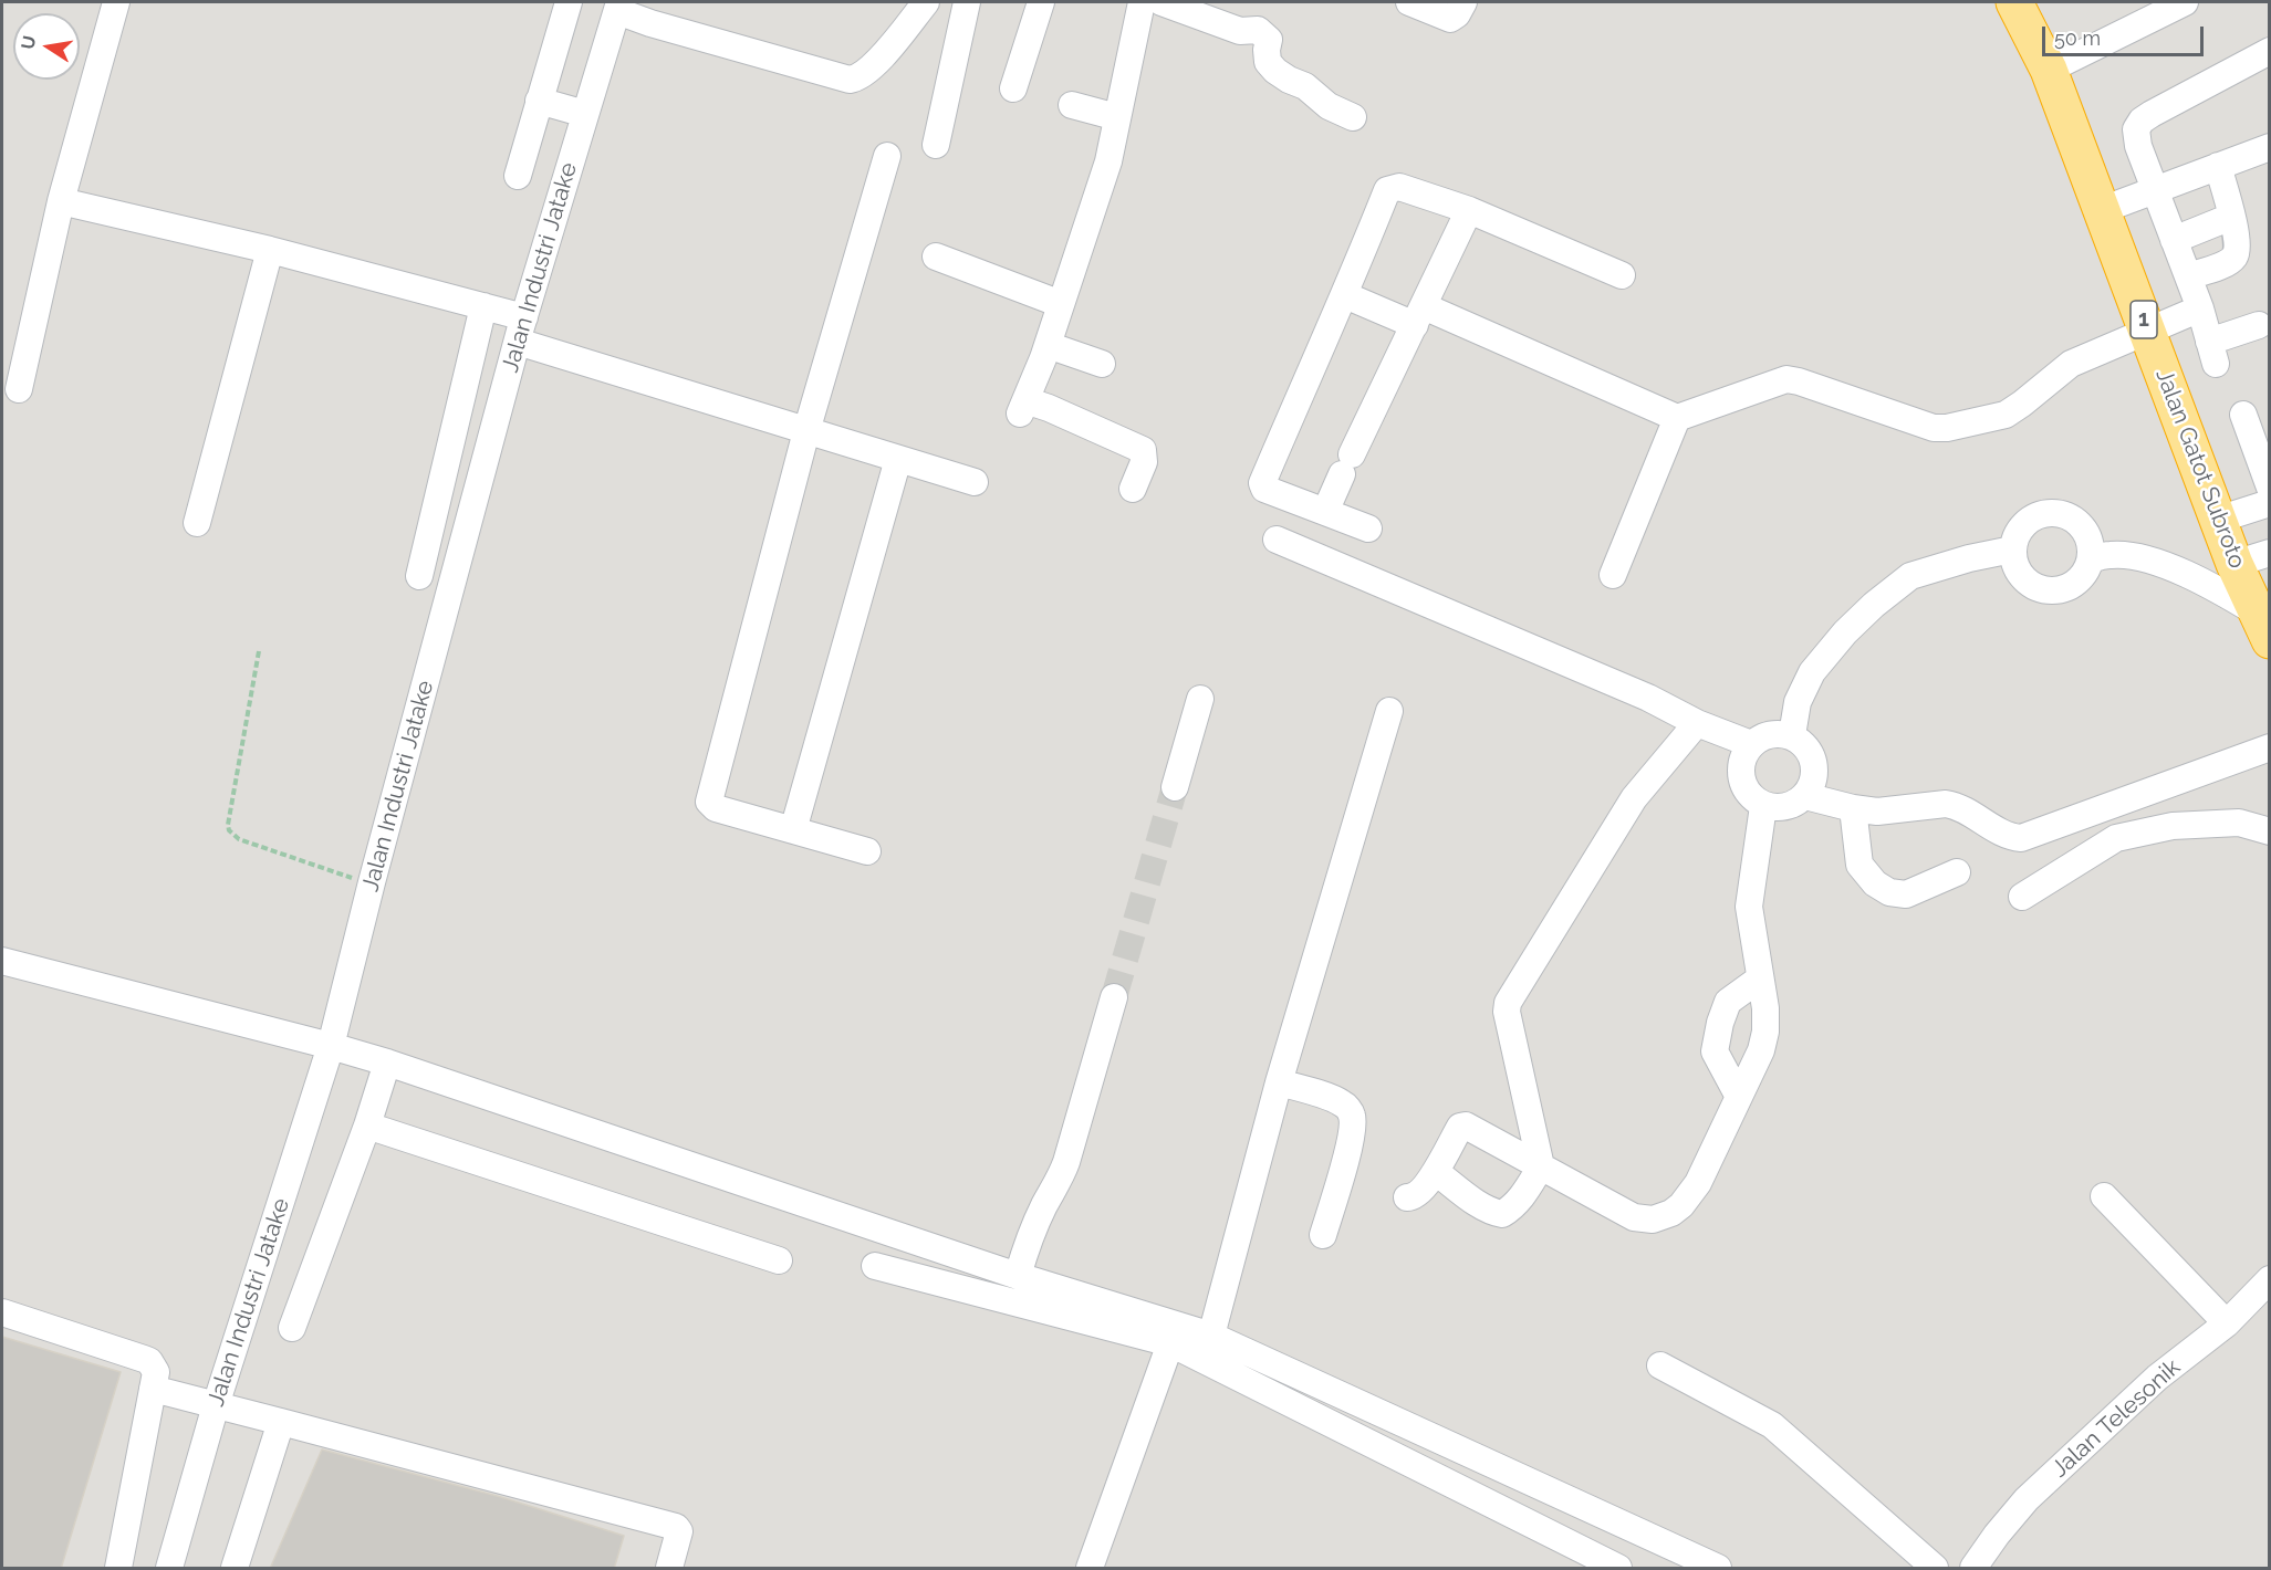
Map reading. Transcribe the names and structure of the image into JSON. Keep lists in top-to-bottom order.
{
  "streets": {
    "highway": ["1", "Jalan Gatot Subroto"],
    "street": ["Jalan Industri Jatake", "Jalan Telesonik"]
  },
  "scale_bar": "50 m",
  "north": "left"
}
